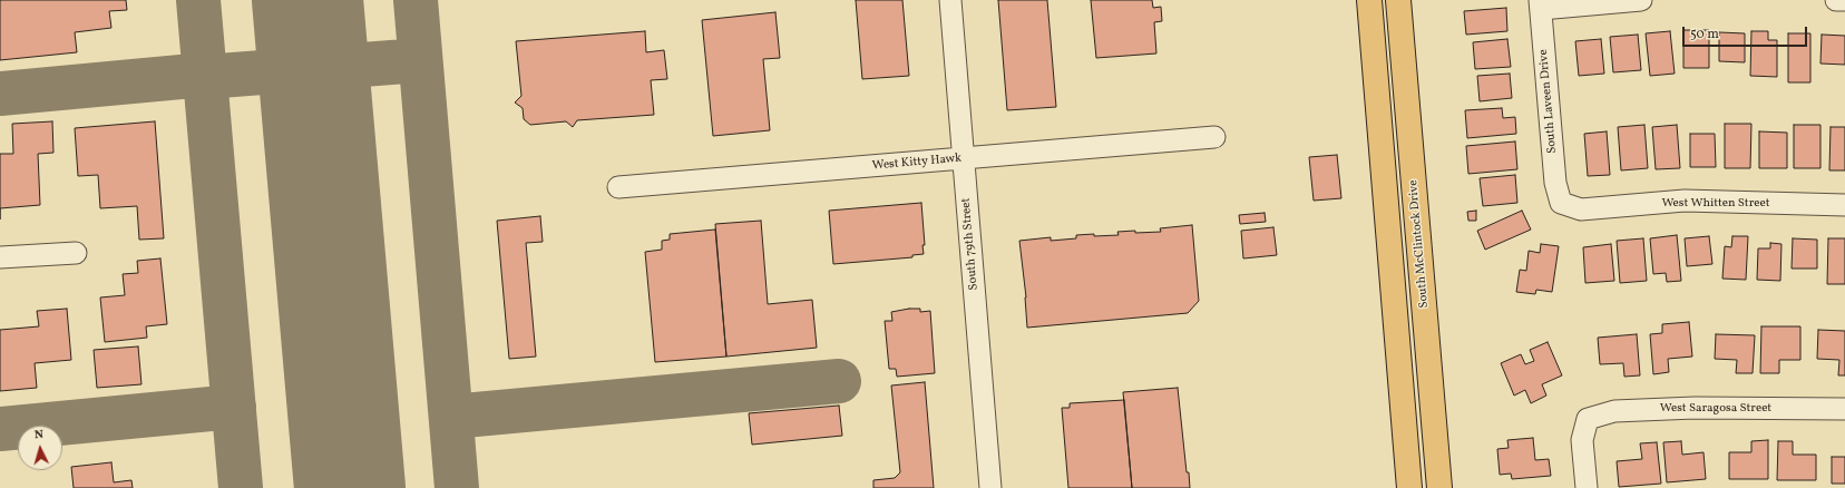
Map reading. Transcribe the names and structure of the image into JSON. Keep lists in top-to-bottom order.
{
  "streets": {
    "main road": ["South McClintock Drive"],
    "street": [
      "South Laveen Drive",
      "West Kitty Hawk",
      "West Whitten Street",
      "South 79th Street",
      "West Saragosa Street"
    ]
  },
  "crossings": [
    ["South Laveen Drive", "West Whitten Street"],
    ["West Kitty Hawk", "South 79th Street"]
  ],
  "scale_bar": "50 m",
  "north": "top"
}
